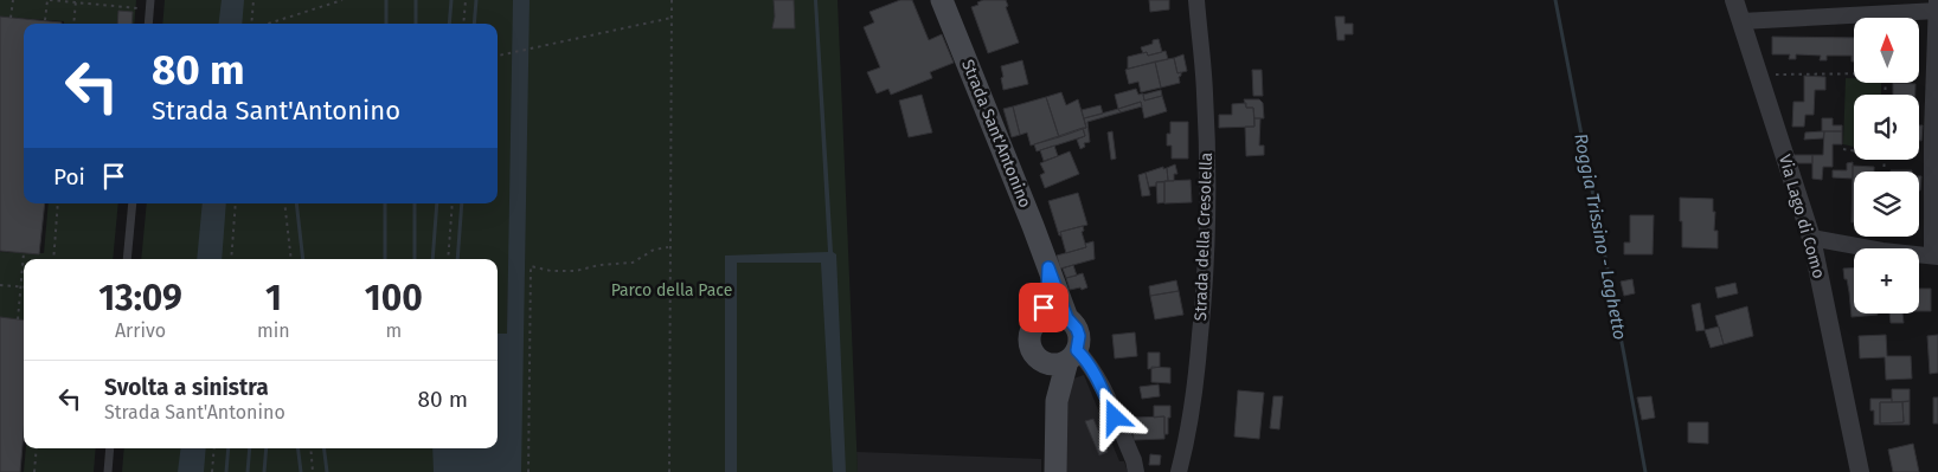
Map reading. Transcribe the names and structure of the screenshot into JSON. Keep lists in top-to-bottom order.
{
  "streets": {
    "main road": ["Strada Sant'Antonino"],
    "street": ["Via Lago di Como", "Strada della Cresolella"]
  },
  "water": ["Roggia Trissino - Laghetto"],
  "parks": ["Parco della Pace"],
  "north": "top",
  "page": {
    "map_buttons": "+",
    "turn": ["80 m", "Strada Sant'Antonino"],
    "then": "Poi",
    "eta": [
      "13:09",
      "Arrivo",
      "1",
      "min",
      "100",
      "m"
    ],
    "list": [
      {
        "name": "Svolta a sinistra",
        "note": "Strada Sant'Antonino",
        "value": "80 m"
      }
    ]
  }
}
